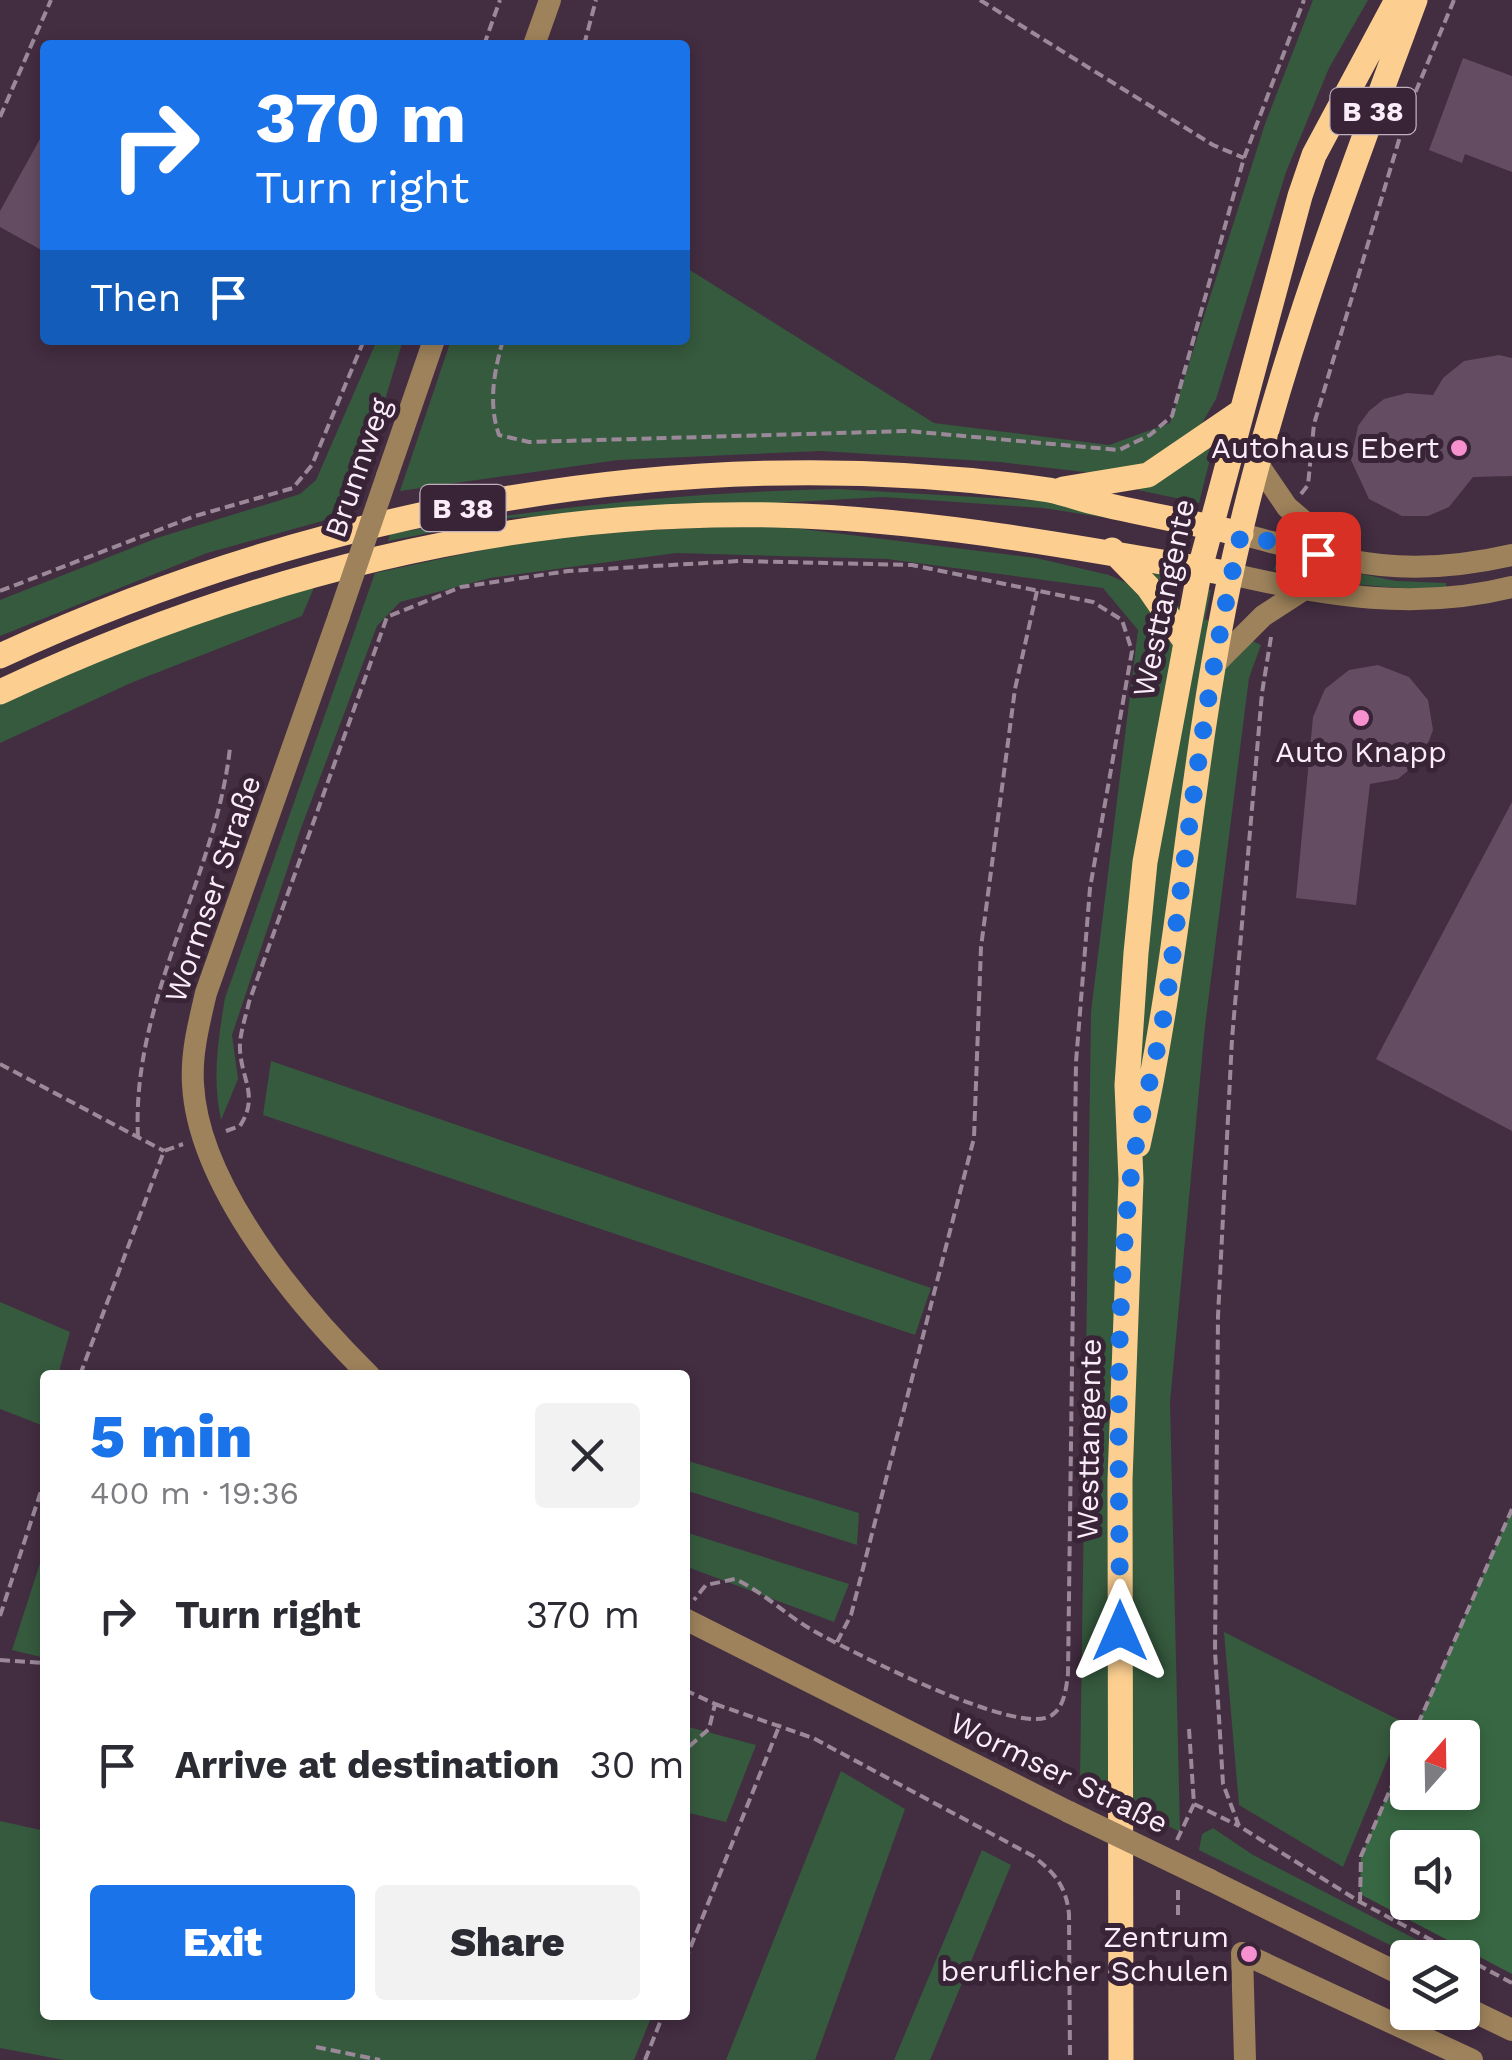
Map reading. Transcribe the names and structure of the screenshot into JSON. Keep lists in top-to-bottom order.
{
  "streets": {
    "main road": ["B 38", "Westtangente"],
    "street": ["Brunnweg", "Wormser Straße"]
  },
  "crossings": [
    ["B 38", "Westtangente"],
    ["Brunnweg", "Wormser Straße"]
  ],
  "places": ["Autohaus Ebert", "Auto Knapp", "Zentrum beruflicher Schulen"],
  "north": "top",
  "page": {
    "turn": ["370 m", "Turn right"],
    "then": "Then",
    "heading": ["5 min", "400 m · 19:36"],
    "list": [
      {
        "name": "Turn right",
        "value": "370 m"
      },
      {
        "name": "Arrive at destination",
        "value": "30 m"
      }
    ],
    "buttons": ["Exit", "Share"]
  }
}
